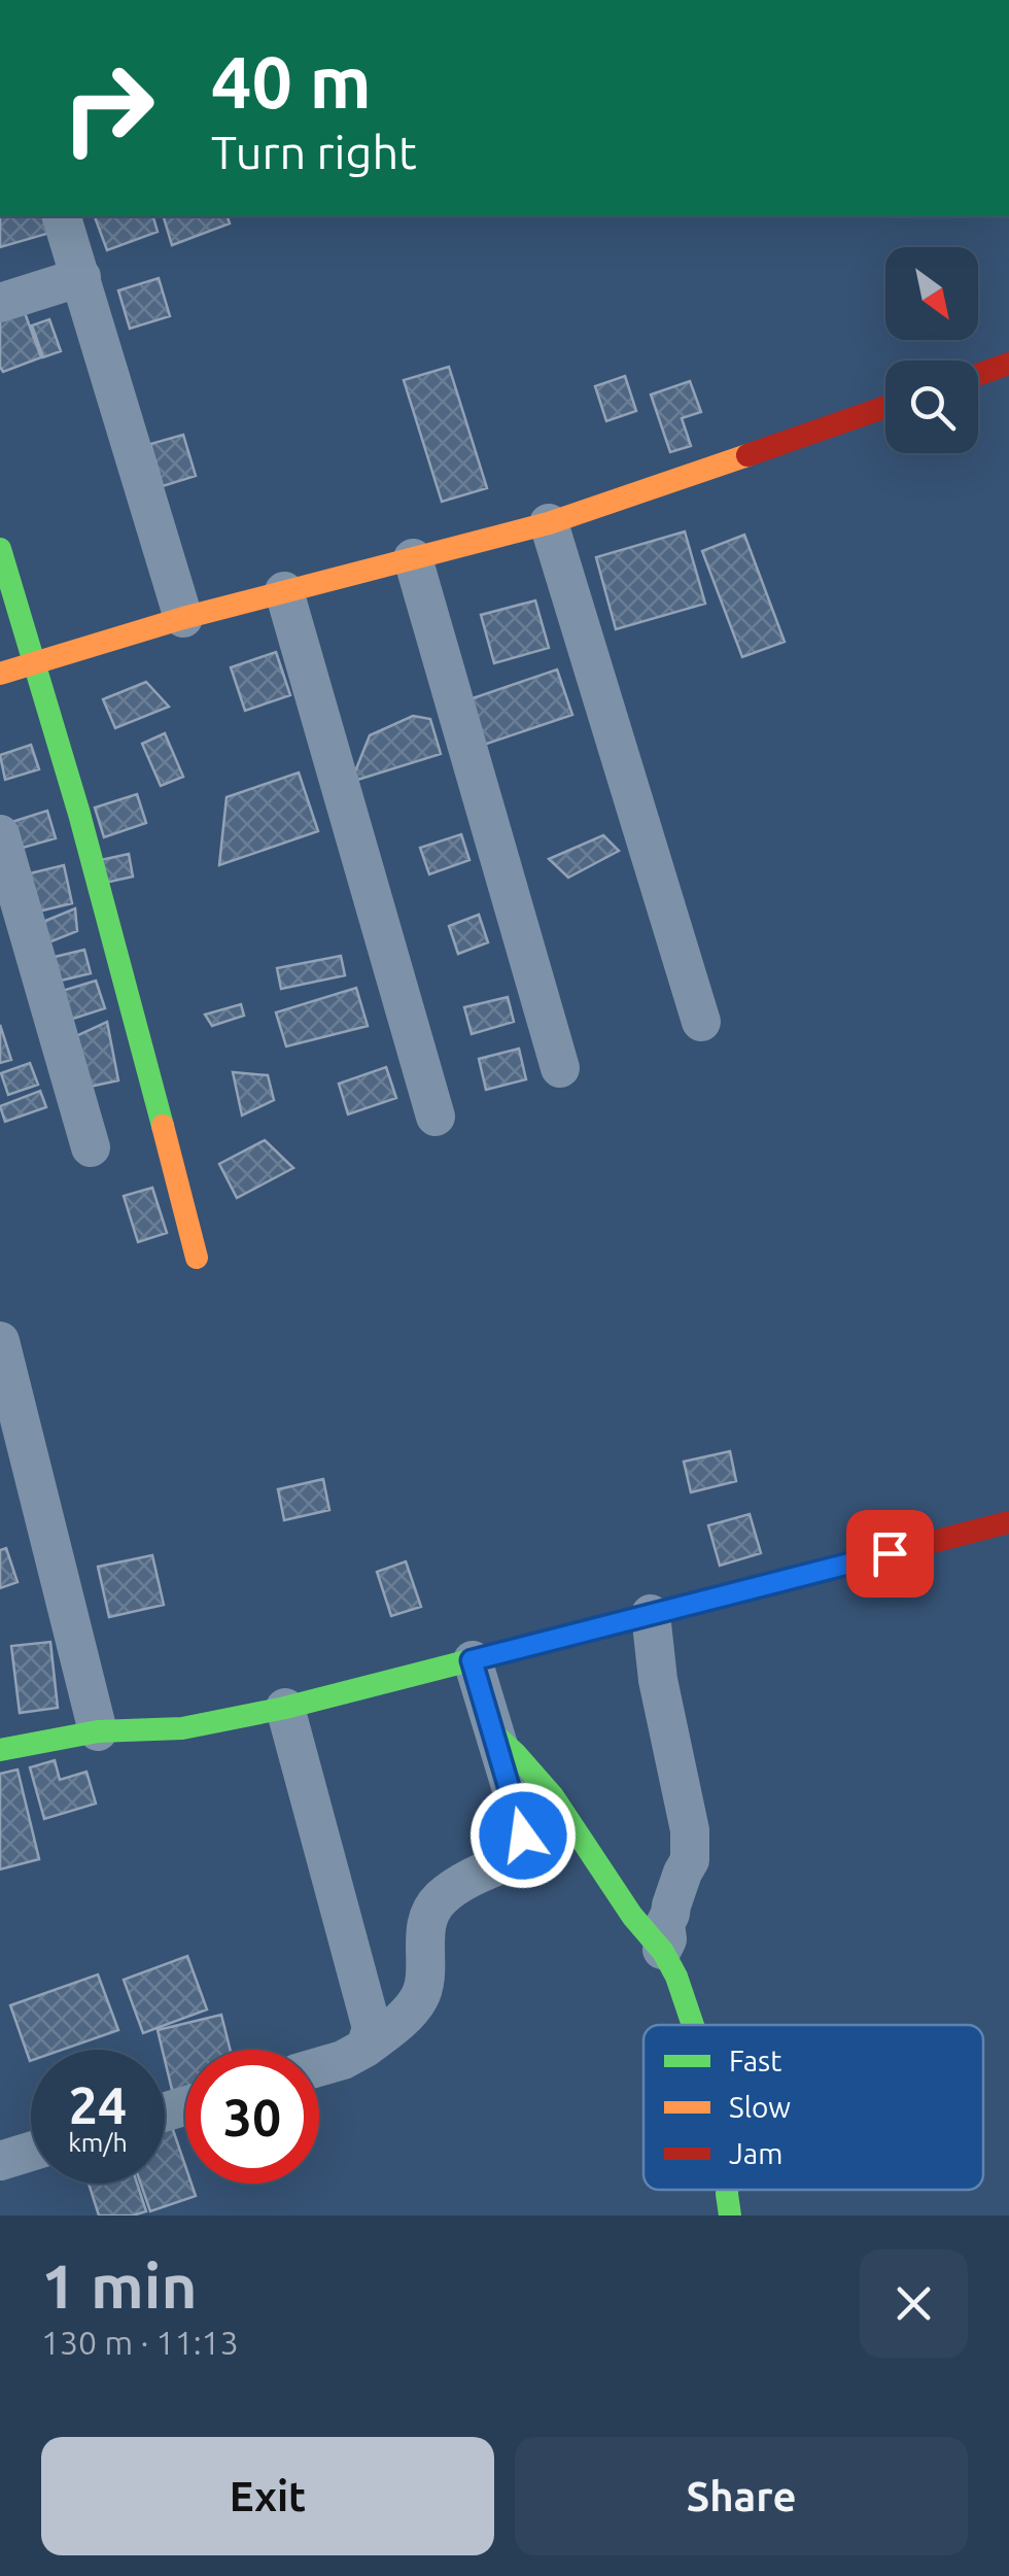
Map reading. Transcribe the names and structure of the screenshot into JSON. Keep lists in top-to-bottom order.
{
  "legend": ["Fast", "Slow", "Jam"],
  "north": "bottom right",
  "page": {
    "turn": ["40 m", "Turn right"],
    "speed": "24 km/h",
    "limit": "30",
    "heading": ["1 min", "130 m · 11:13"],
    "buttons": ["Exit", "Share"]
  }
}
